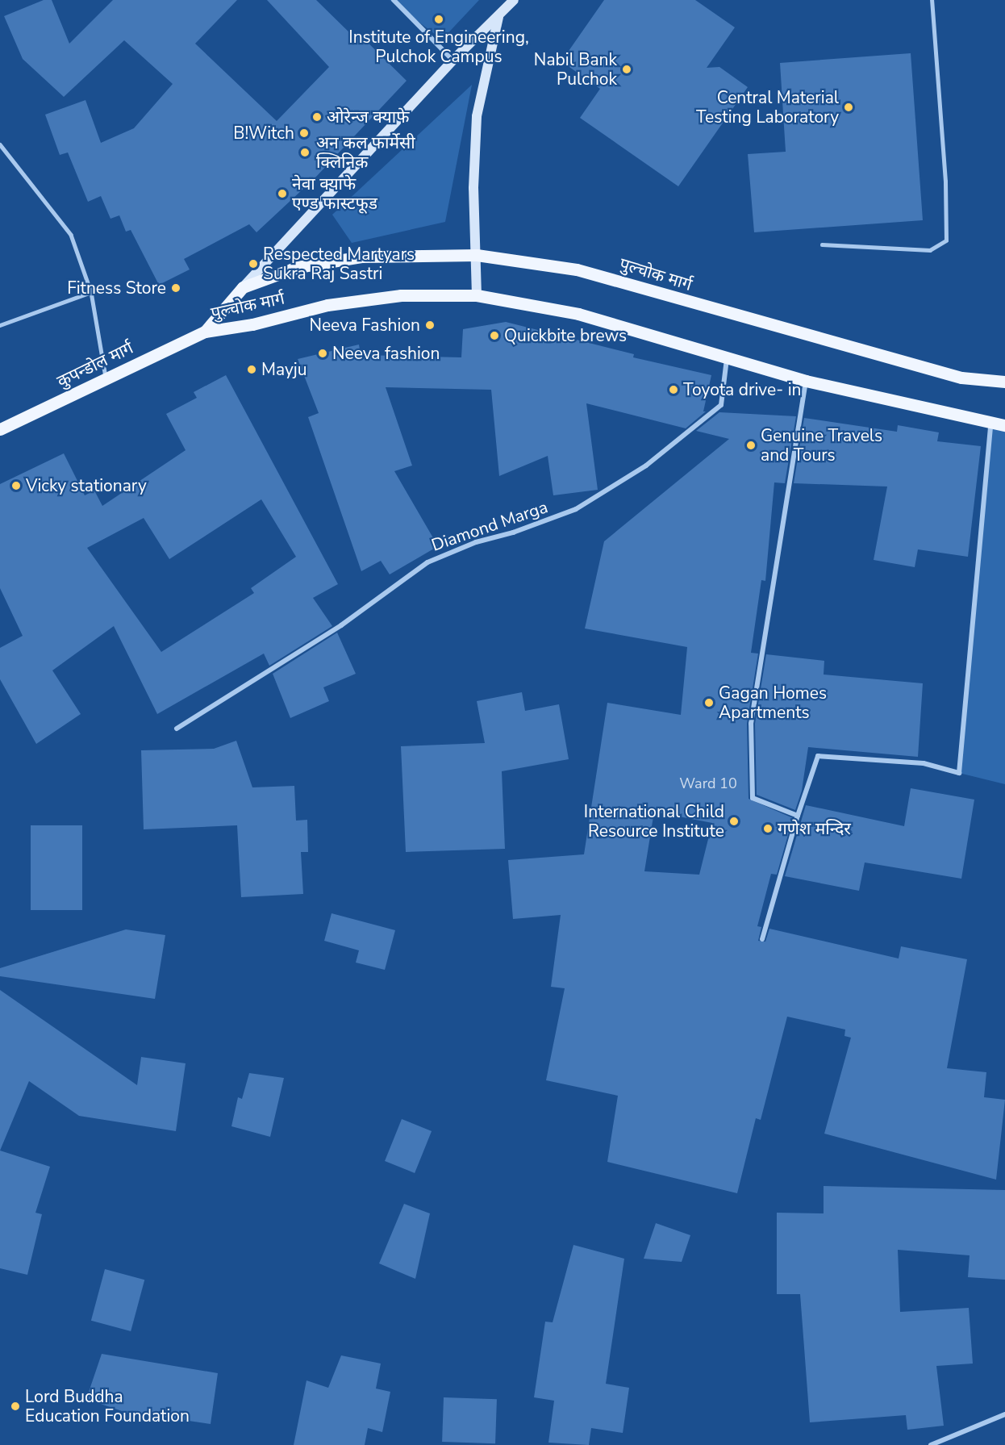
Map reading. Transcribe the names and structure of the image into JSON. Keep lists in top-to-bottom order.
{
  "streets": {
    "main road": ["पुल्चोक मार्ग", "कुपन्डोल मार्ग"],
    "street": ["Diamond Marga"]
  },
  "crossings": [
    ["पुल्चोक मार्ग", "कुपन्डोल मार्ग"],
    ["पुल्चोक मार्ग", "Diamond Marga"]
  ],
  "places": [
    "Institute of Engineering, Pulchok Campus",
    "Nabil Bank Pulchok",
    "Central Material Testing Laboratory",
    "ओरेन्ज क्याफे",
    "B!Witch",
    "अन कल फार्मेसी क्लिनिक",
    "नेवा क्याफे एण्ड फास्टफूड",
    "Respected Martyars Sukra Raj Sastri",
    "Fitness Store",
    "Neeva Fashion",
    "Quickbite brews",
    "Neeva fashion",
    "Mayju",
    "Toyota drive- in",
    "Genuine Travels and Tours",
    "Vicky stationary",
    "Gagan Homes Apartments",
    "International Child Resource Institute",
    "गणेश मन्दिर",
    "Lord Buddha Education Foundation"
  ],
  "house_numbers": ["Ward 10"]
}
